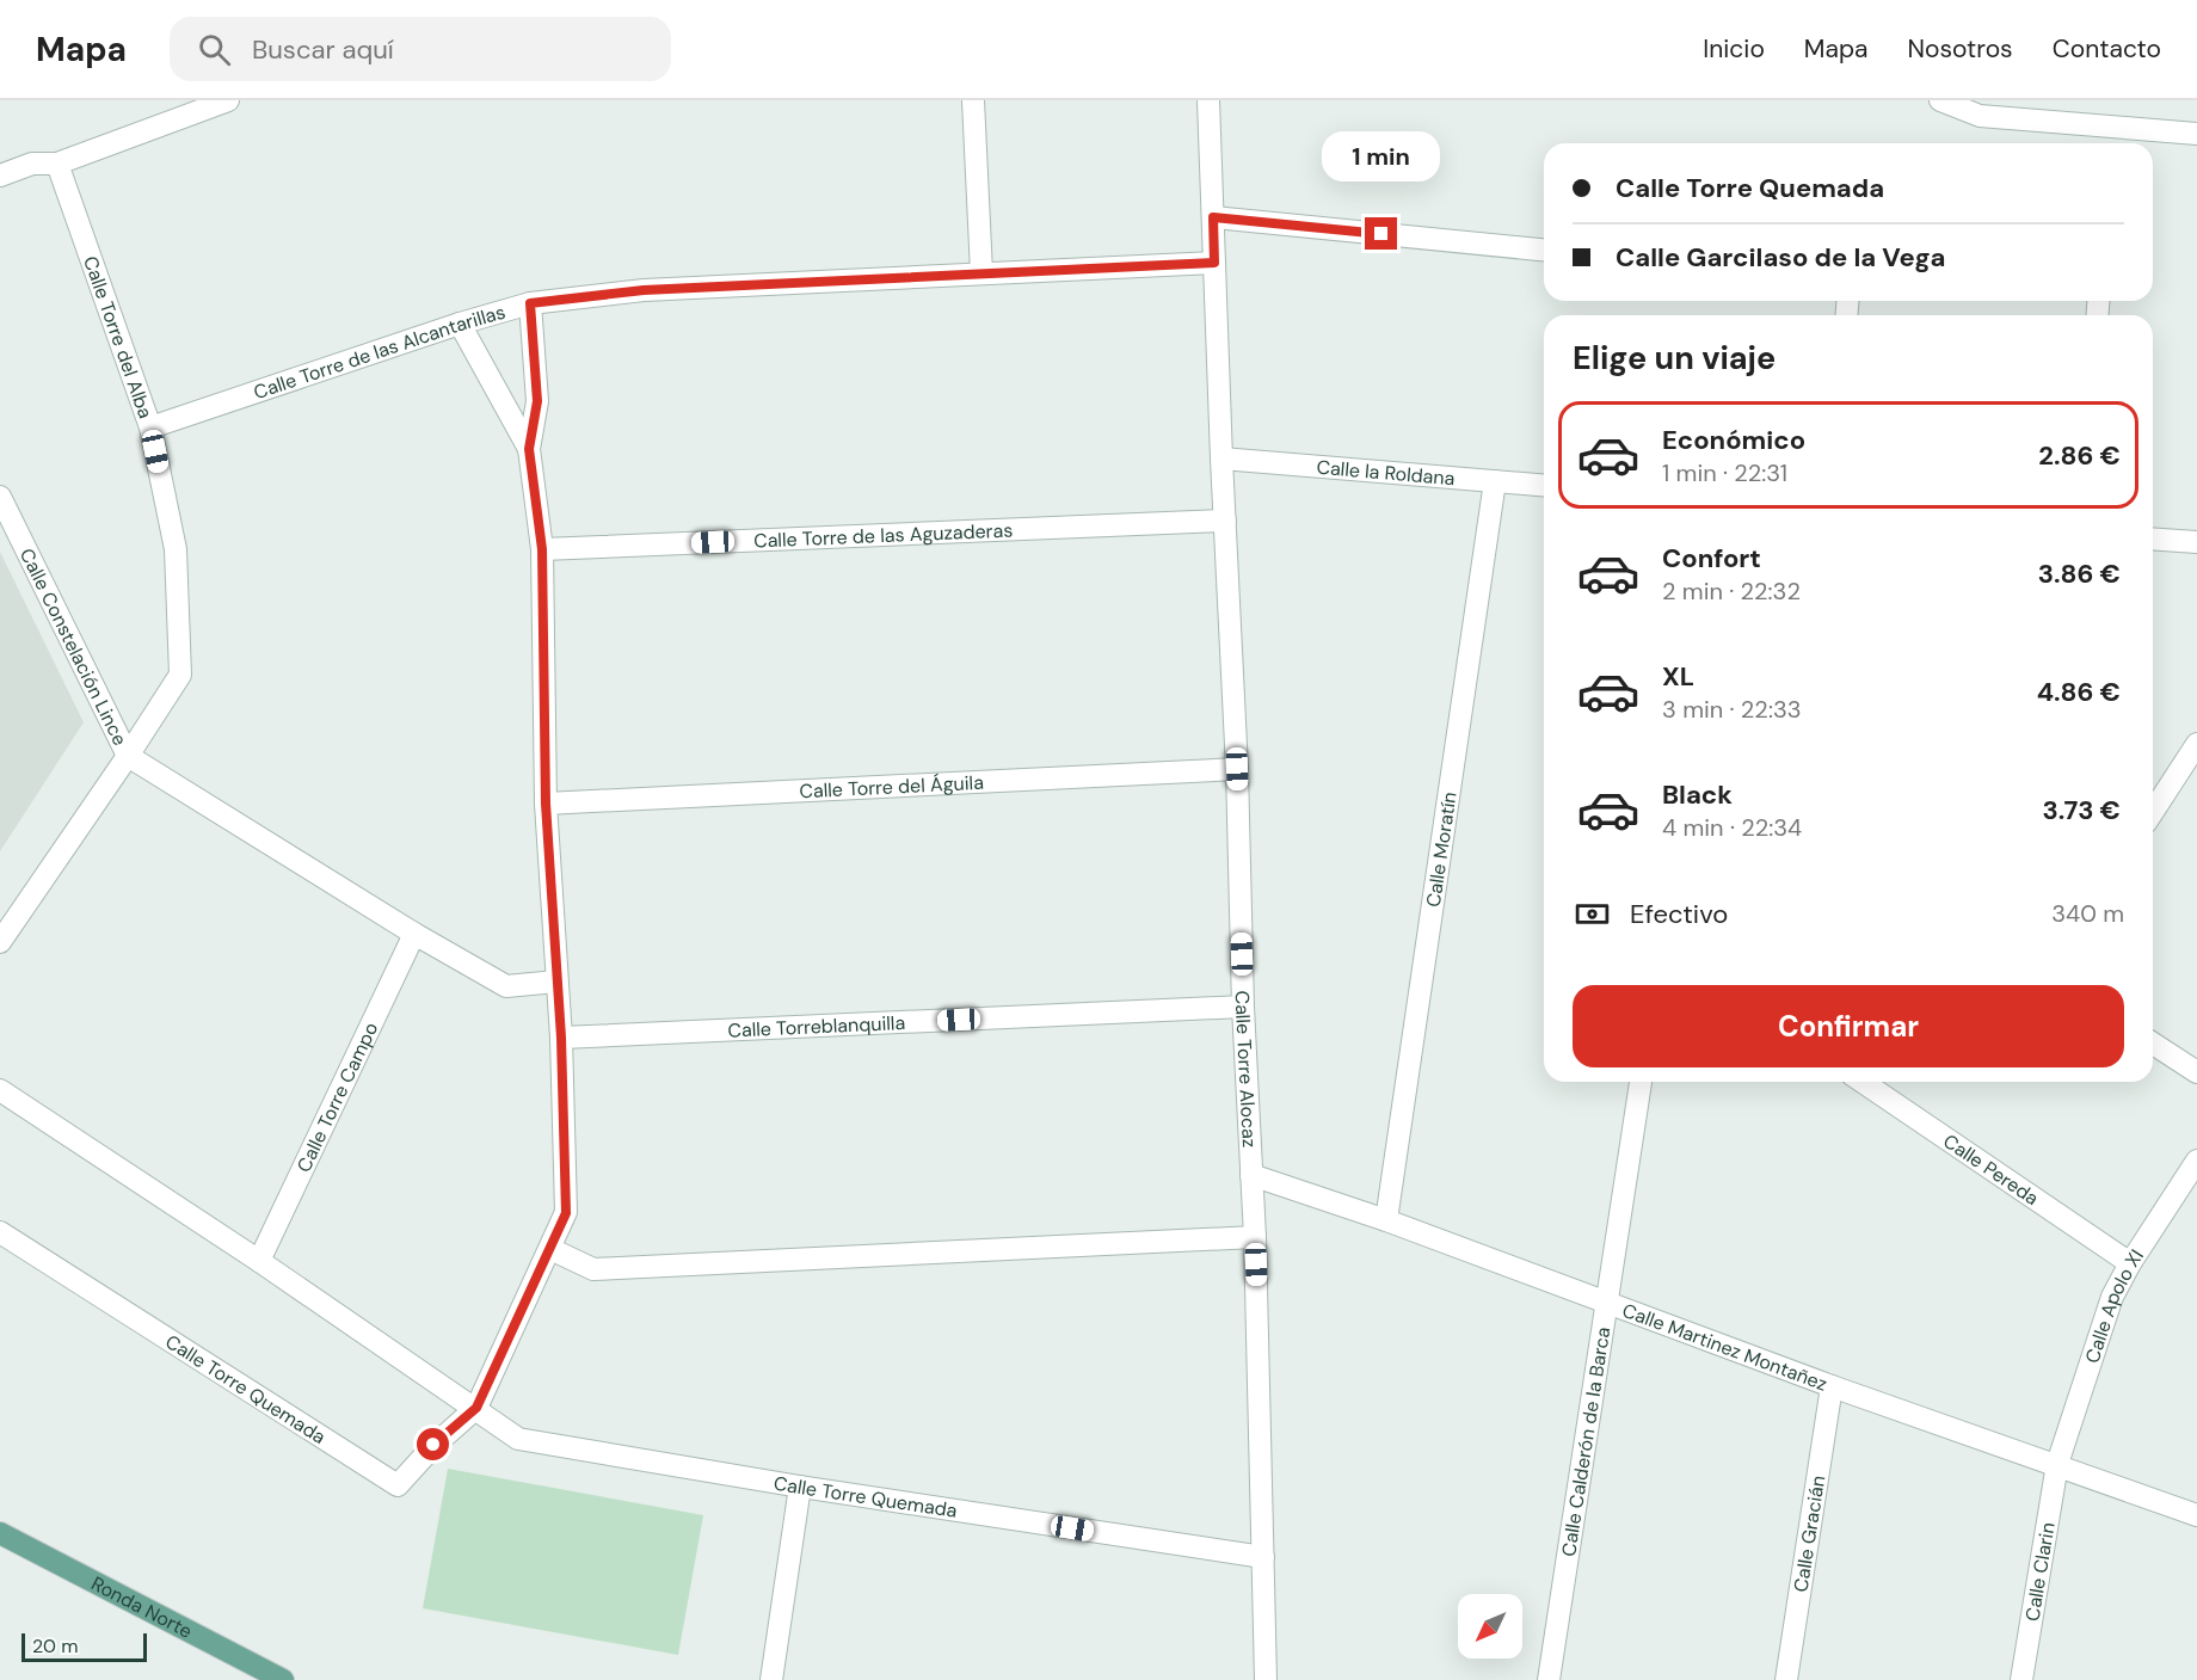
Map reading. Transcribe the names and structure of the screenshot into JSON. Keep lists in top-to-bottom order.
{
  "streets": {
    "main road": ["Ronda Norte"],
    "street": [
      "Calle Torre del Alba",
      "Calle Torre de las Alcantarillas",
      "Calle la Roldana",
      "Calle Torre de las Aguzaderas",
      "Calle Constelación Lince",
      "Calle Torre del Águila",
      "Calle Moratín",
      "Calle Torreblanquilla",
      "Calle Torre Alocaz",
      "Calle Torre Campo",
      "Calle Pereda",
      "Calle Apolo XI",
      "Calle Martinez Montañez",
      "Calle Torre Quemada",
      "Calle Calderón de la Barca",
      "Calle Gracián",
      "Calle Clarin"
    ]
  },
  "crossings": [
    ["Calle Torre del Alba", "Calle Torre de las Alcantarillas"],
    ["Calle Torre del Alba", "Calle Constelación Lince"],
    ["Calle Torre de las Alcantarillas", "Calle Torre Alocaz"],
    ["Calle la Roldana", "Calle Moratín"],
    ["Calle la Roldana", "Calle Torre Alocaz"],
    ["Calle Torre de las Aguzaderas", "Calle Torre Alocaz"],
    ["Calle Torre del Águila", "Calle Torre Alocaz"],
    ["Calle Moratín", "Calle Martinez Montañez"],
    ["Calle Torreblanquilla", "Calle Torre Alocaz"],
    ["Calle Torre Alocaz", "Calle Martinez Montañez"],
    ["Calle Torre Alocaz", "Calle Torre Quemada"],
    ["Calle Torre Campo", "Calle Torre Quemada"],
    ["Calle Pereda", "Calle Apolo XI"],
    ["Calle Apolo XI", "Calle Martinez Montañez"],
    ["Calle Apolo XI", "Calle Clarin"],
    ["Calle Martinez Montañez", "Calle Calderón de la Barca"],
    ["Calle Martinez Montañez", "Calle Gracián"],
    ["Calle Martinez Montañez", "Calle Clarin"]
  ],
  "scale_bar": "20 m",
  "north": "bottom left",
  "page": {
    "header": "Mapa",
    "search": "Buscar aquí",
    "nav": [
      "Inicio",
      "Mapa",
      "Nosotros",
      "Contacto"
    ],
    "bubble": "1 min",
    "banner": ["Calle Torre Quemada", "Calle Garcilaso de la Vega"],
    "heading": "Elige un viaje",
    "list": [
      {
        "name": "Económico",
        "note": "1 min · 22:31",
        "value": "2.86 €"
      },
      {
        "name": "Confort",
        "note": "2 min · 22:32",
        "value": "3.86 €"
      },
      {
        "name": "XL",
        "note": "3 min · 22:33",
        "value": "4.86 €"
      },
      {
        "name": "Black",
        "note": "4 min · 22:34",
        "value": "3.73 €"
      }
    ],
    "pay": ["Efectivo", "340 m"],
    "buttons": "Confirmar",
    "scale": "20 m"
  }
}
